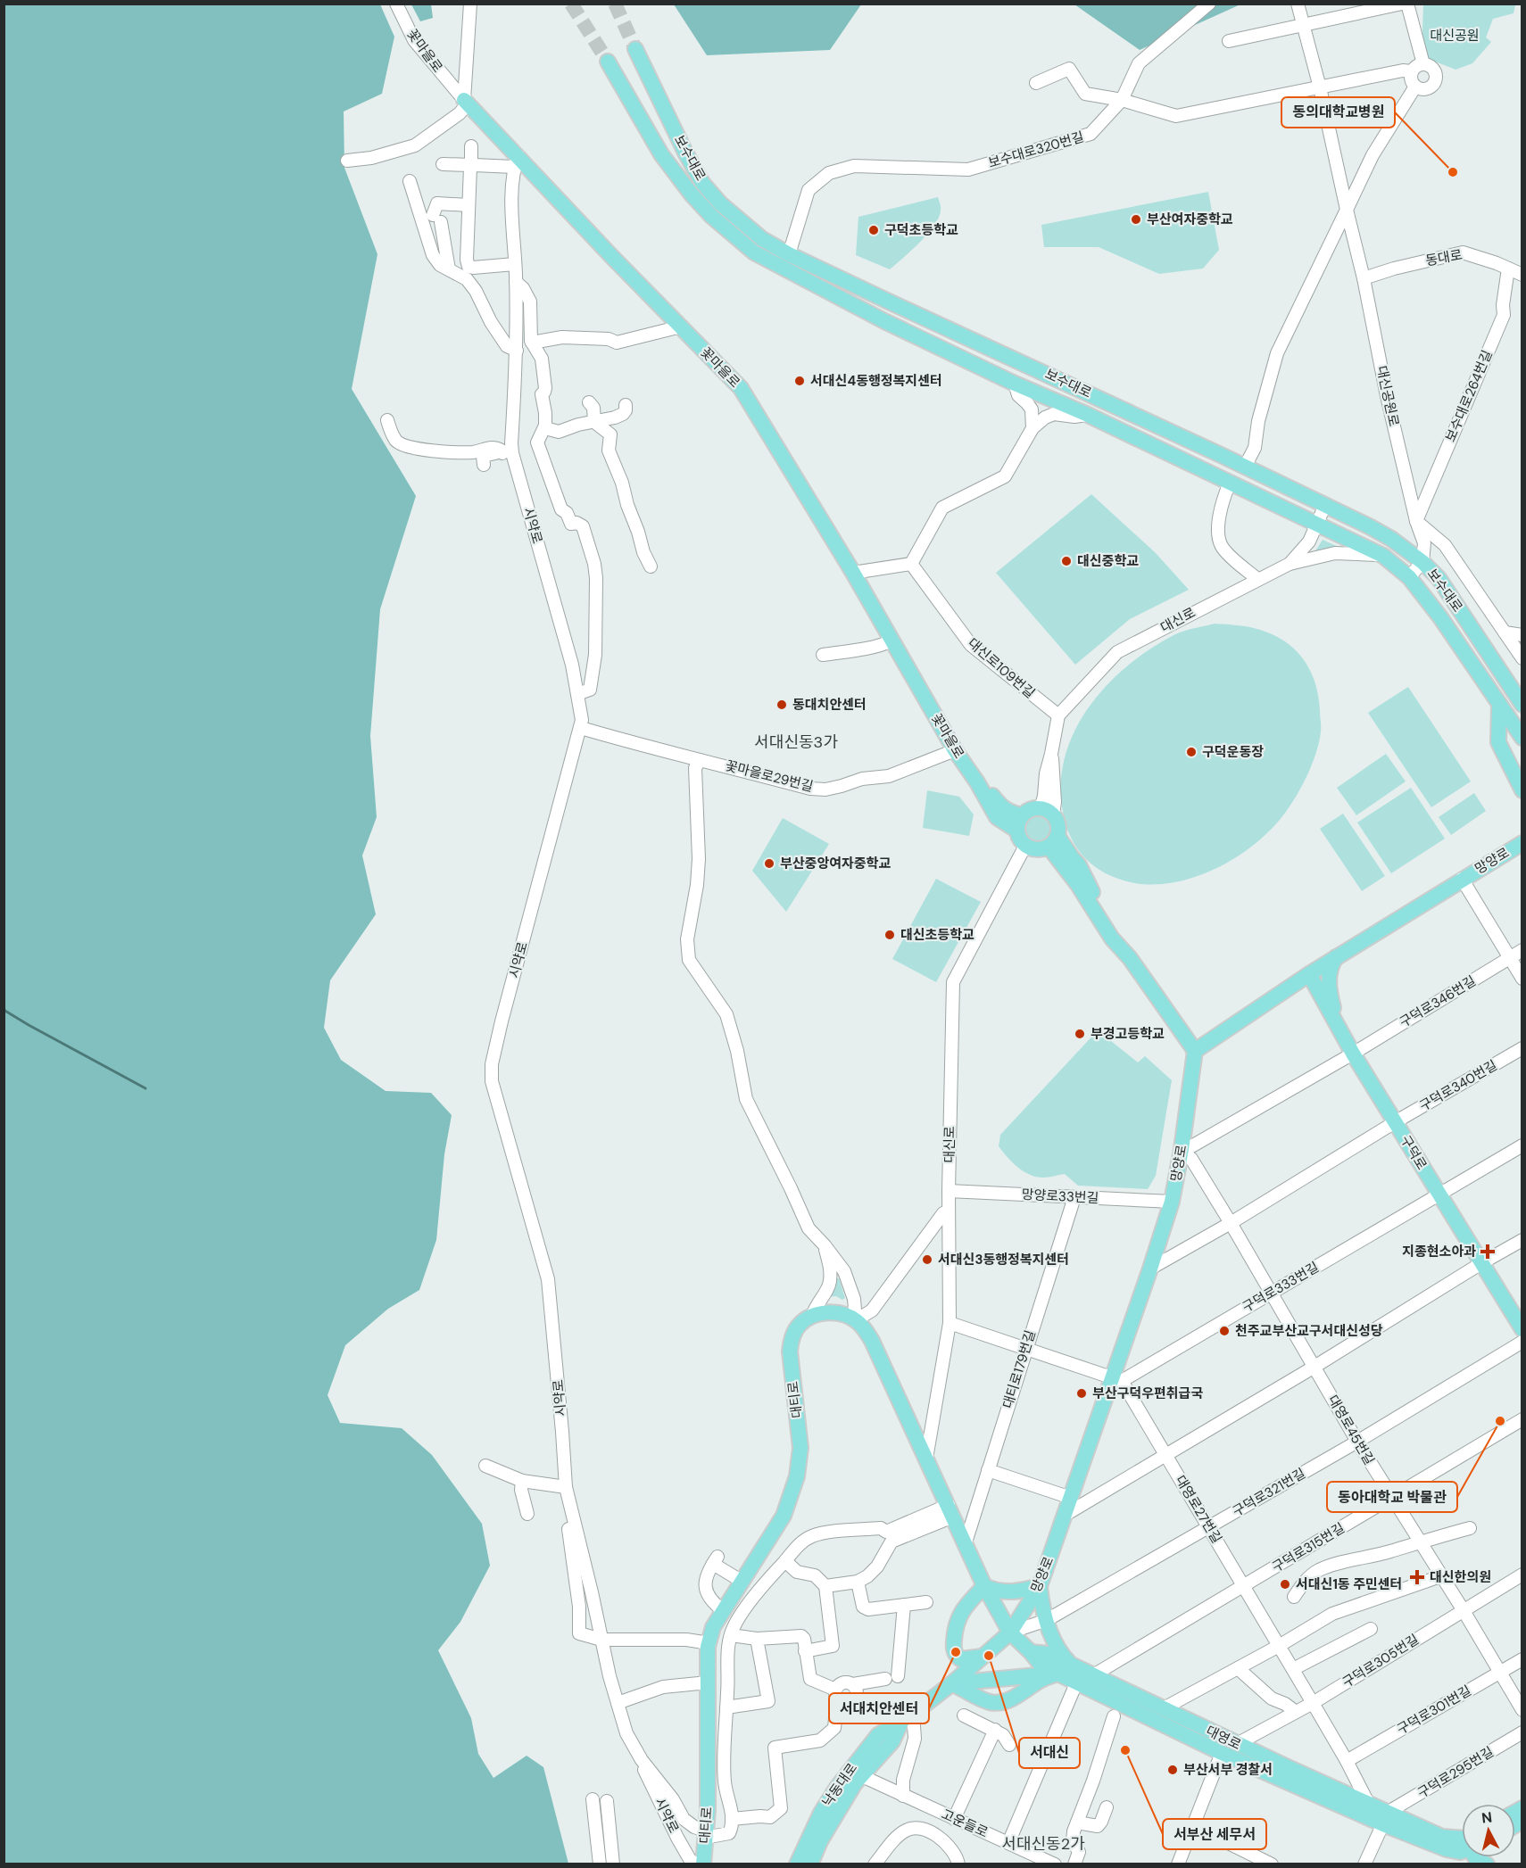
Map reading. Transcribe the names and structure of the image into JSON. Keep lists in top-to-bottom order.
{
  "streets": {
    "main road": [
      "꽃마을로",
      "보수대로",
      "망양로",
      "구덕로",
      "대티로",
      "대영로",
      "낙동대로"
    ],
    "street": [
      "보수대로320번길",
      "동대로",
      "대신공원로",
      "보수대로264번길",
      "시약로",
      "대신로",
      "대신로109번길",
      "꽃마을로29번길",
      "구덕로346번길",
      "구덕로340번길",
      "망양로33번길",
      "구덕로333번길",
      "대티로179번길",
      "대영로45번길",
      "구덕로321번길",
      "대영로27번길",
      "구덕로315번길",
      "구덕로305번길",
      "구덕로301번길",
      "구덕로295번길",
      "고운들로"
    ]
  },
  "crossings": [
    ["꽃마을로", "시약로"],
    ["꽃마을로", "대신로"],
    ["꽃마을로", "꽃마을로29번길"],
    ["보수대로320번길", "보수대로"],
    ["보수대로", "대신공원로"],
    ["보수대로", "대신로"],
    ["동대로", "대신공원로"],
    ["동대로", "보수대로264번길"],
    ["대신공원로", "보수대로264번길"],
    ["시약로", "꽃마을로29번길"],
    ["시약로", "대티로"],
    ["대신로", "대신로109번길"],
    ["대신로", "망양로33번길"],
    ["망양로", "구덕로346번길"],
    ["망양로", "구덕로340번길"],
    ["망양로", "구덕로"],
    ["망양로", "망양로33번길"],
    ["망양로", "구덕로333번길"],
    ["망양로", "대영로45번길"],
    ["망양로", "구덕로321번길"],
    ["망양로", "대영로27번길"],
    ["망양로", "낙동대로"],
    ["구덕로346번길", "구덕로"],
    ["구덕로346번길", "대영로45번길"],
    ["구덕로340번길", "구덕로"],
    ["구덕로340번길", "대영로45번길"],
    ["구덕로", "구덕로333번길"],
    ["망양로33번길", "대티로179번길"],
    ["구덕로333번길", "대영로45번길"],
    ["구덕로333번길", "대영로27번길"],
    ["대영로45번길", "구덕로321번길"],
    ["대영로45번길", "구덕로315번길"],
    ["대영로45번길", "구덕로305번길"],
    ["대영로45번길", "구덕로301번길"],
    ["구덕로321번길", "대영로27번길"],
    ["구덕로321번길", "낙동대로"],
    ["대영로27번길", "구덕로315번길"],
    ["대영로27번길", "구덕로305번길"],
    ["대영로27번길", "구덕로301번길"],
    ["대영로27번길", "대영로"],
    ["구덕로315번길", "대영로"],
    ["구덕로305번길", "대영로"],
    ["대영로", "구덕로295번길"],
    ["낙동대로", "고운들로"]
  ],
  "districts": ["서대신동3가", "서대신동2가"],
  "parks": ["대신공원"],
  "places": {
    "other": [
      "동의대학교병원",
      "부산여자중학교",
      "구덕초등학교",
      "서대신4동행정복지센터",
      "대신중학교",
      "동대치안센터",
      "구덕운동장",
      "부산중앙여자중학교",
      "대신초등학교",
      "부경고등학교",
      "서대신3동행정복지센터",
      "천주교부산교구서대신성당",
      "부산구덕우편취급국",
      "동아대학교 박물관",
      "서대신1동 주민센터",
      "서대치안센터",
      "서대신",
      "서부산 세무서",
      "부산서부 경찰서"
    ],
    "health": ["지종현소아과", "대신한의원"]
  },
  "north": "top"
}
